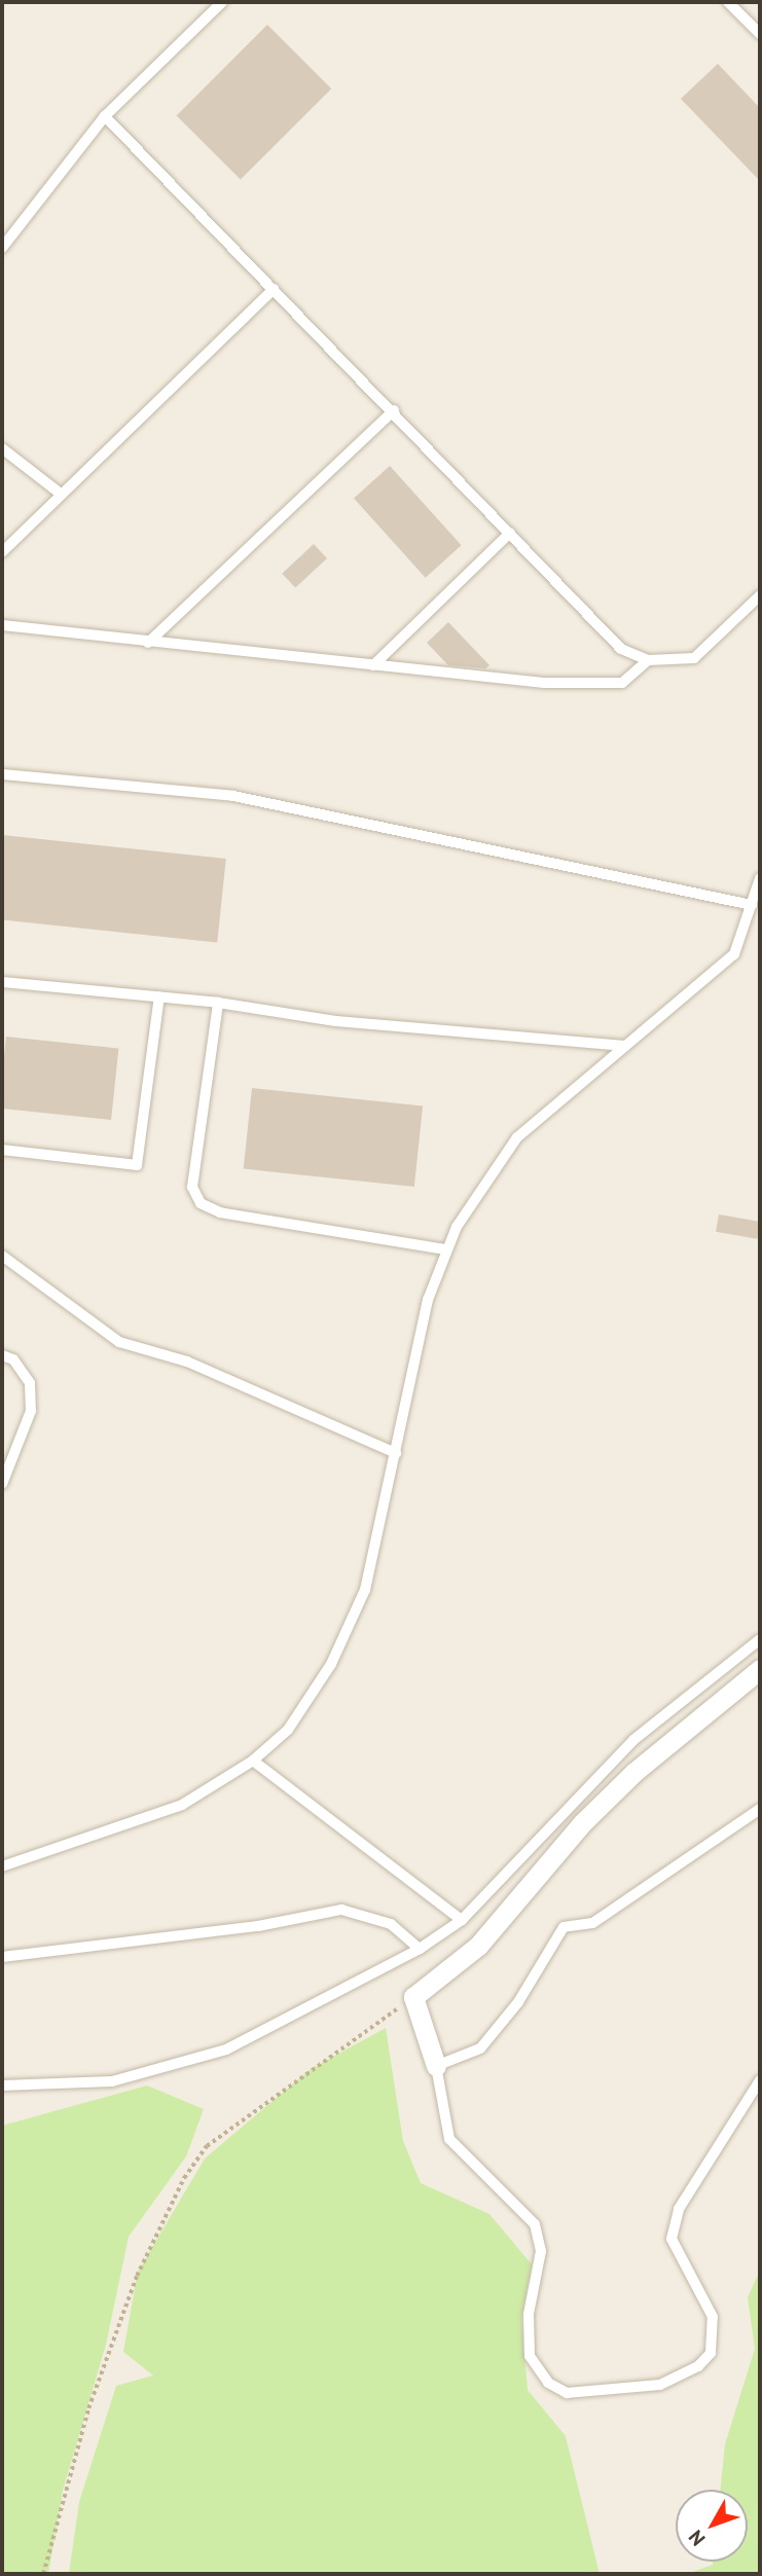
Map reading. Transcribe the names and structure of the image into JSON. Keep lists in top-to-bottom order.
{
  "north": "bottom left"
}
